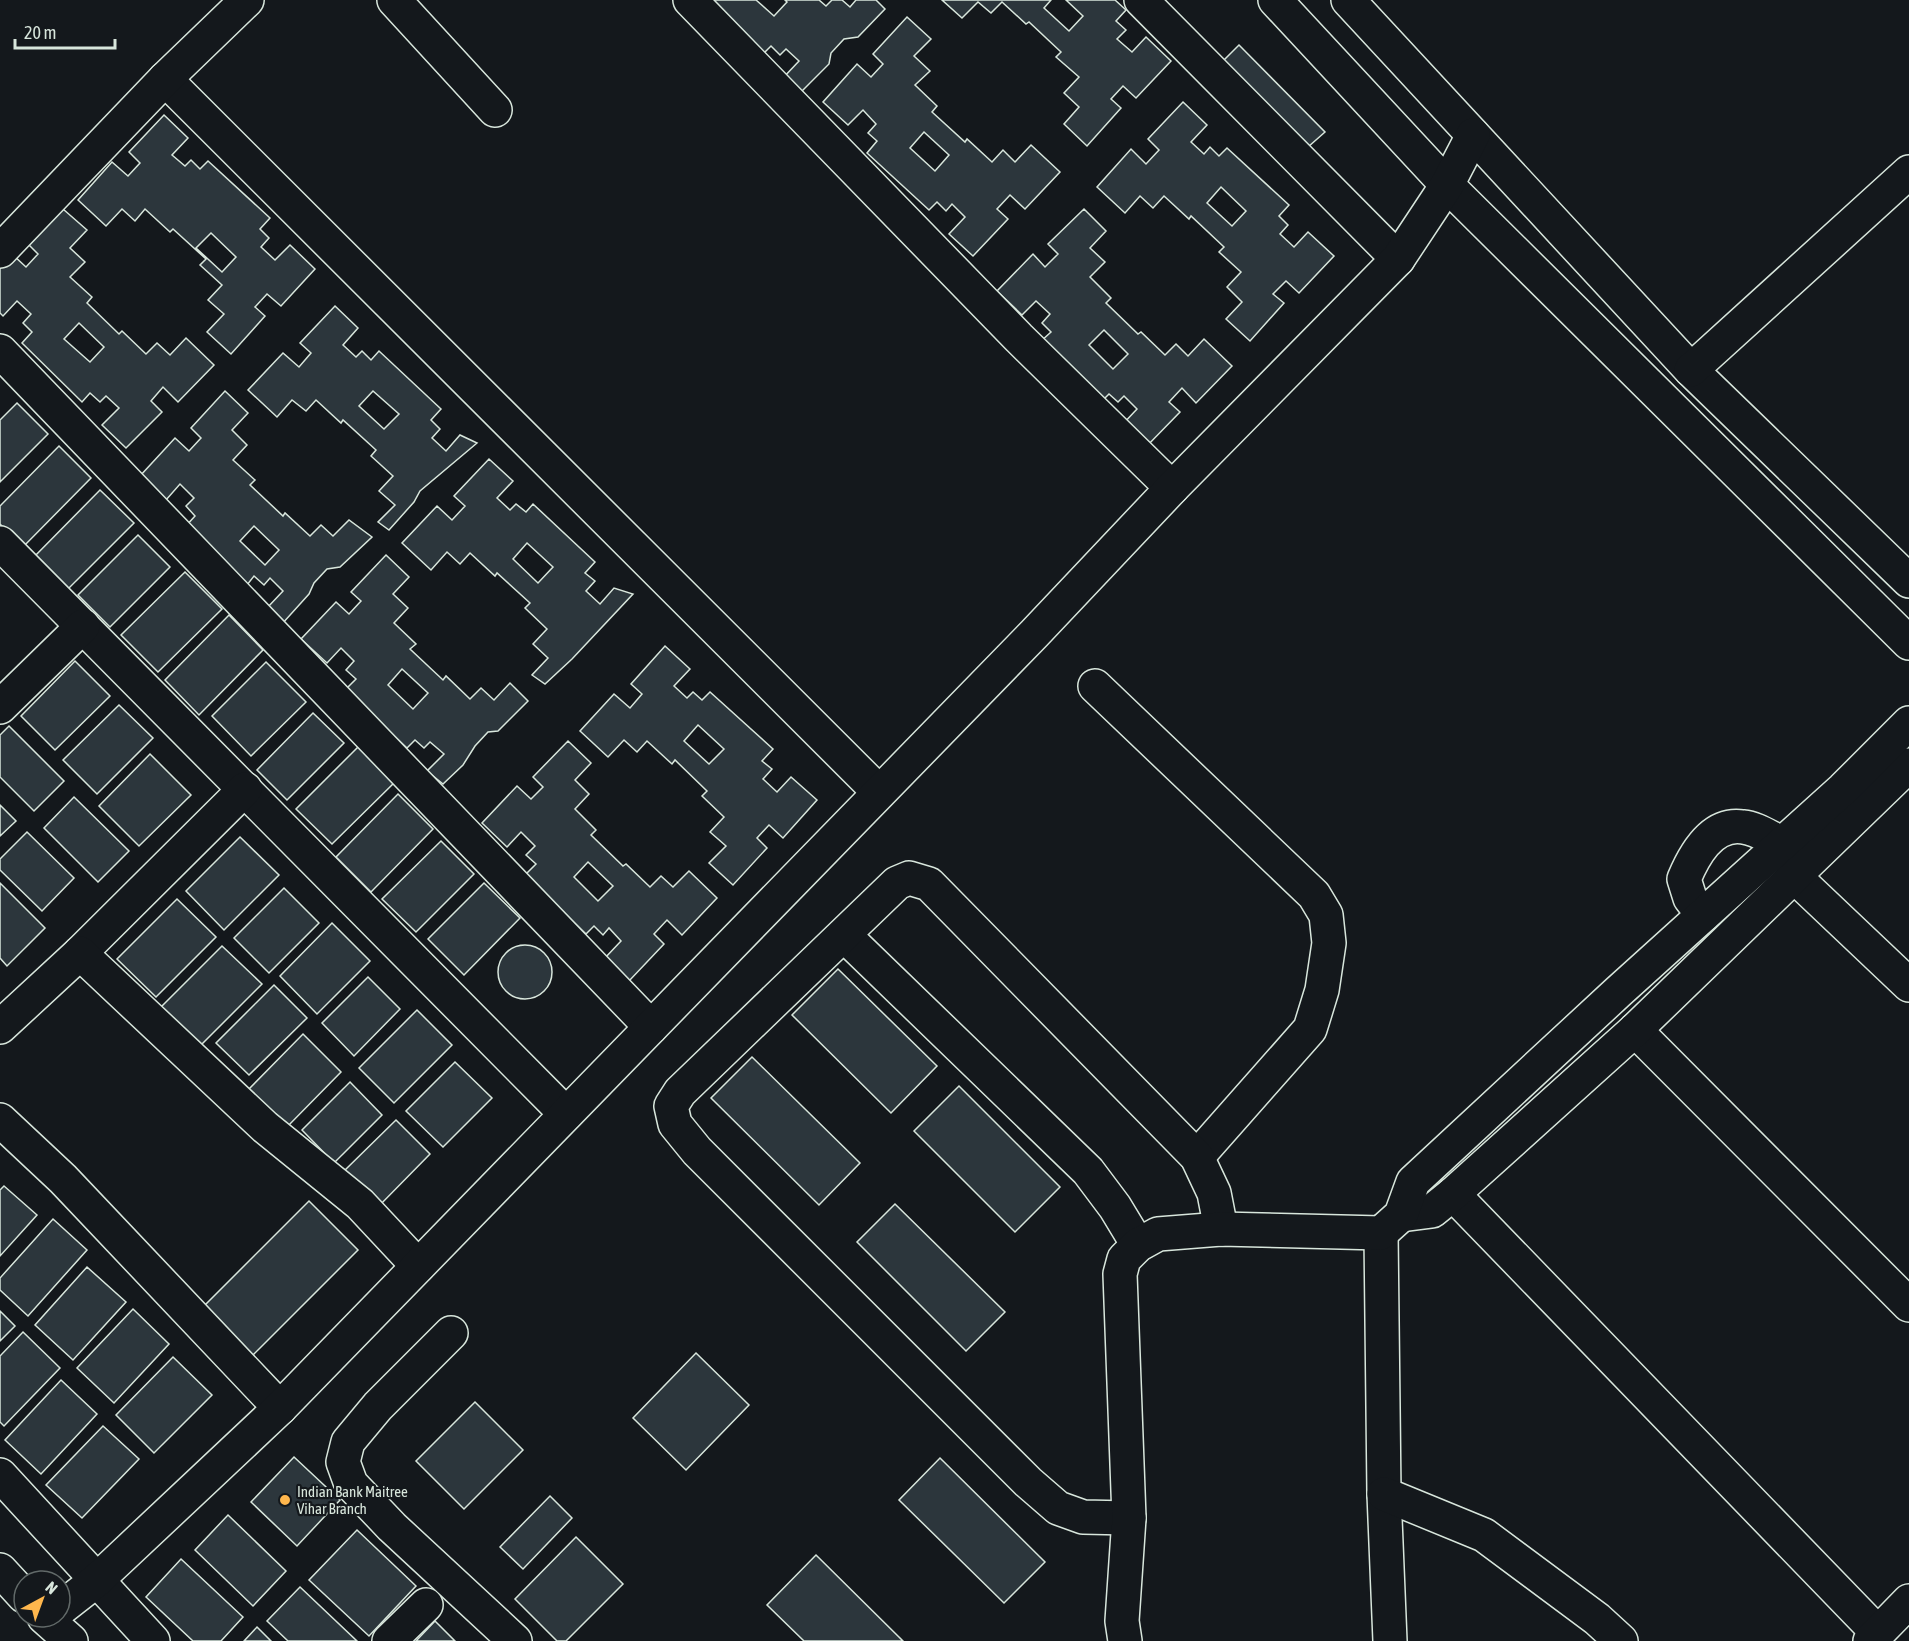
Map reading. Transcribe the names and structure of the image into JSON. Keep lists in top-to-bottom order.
{
  "places": ["Indian Bank Maitree Vihar Branch"],
  "scale_bar": "20 m",
  "north": "top right"
}
